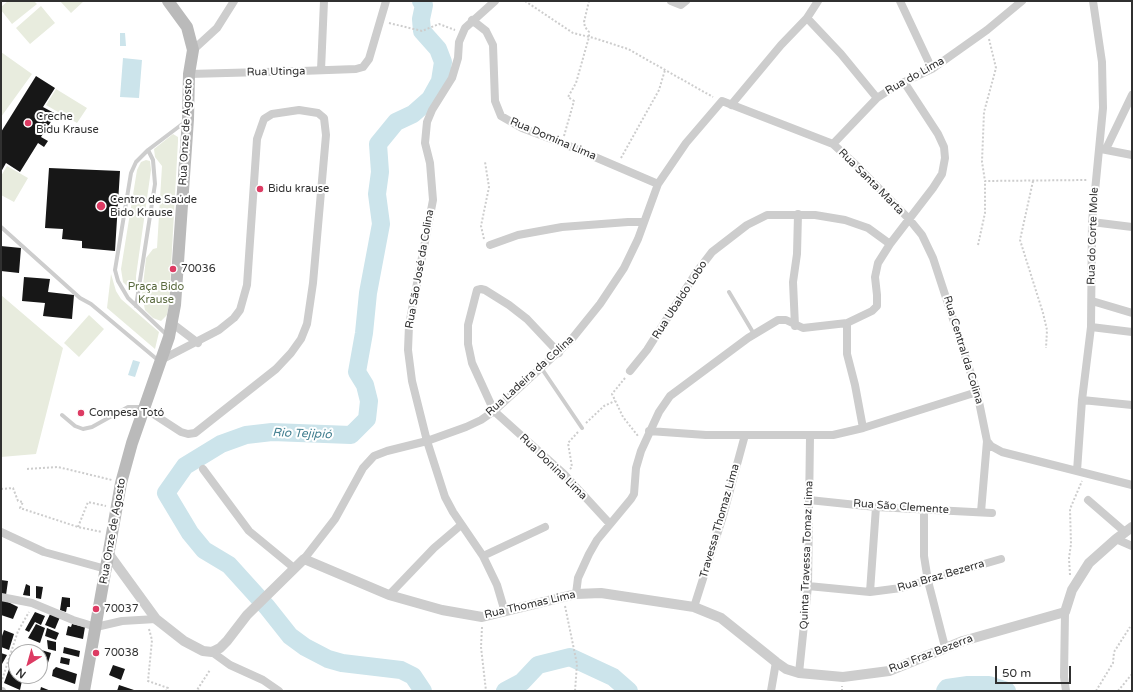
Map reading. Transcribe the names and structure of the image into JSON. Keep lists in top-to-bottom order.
{
  "streets": {
    "main road": ["Rua Onze de Agosto"],
    "street": [
      "Rua Utinga",
      "Rua do Lima",
      "Rua Domina Lima",
      "Rua Santa Marta",
      "Rua do Corte Mole",
      "Rua São José da Colina",
      "Rua Ubaldo Lobo",
      "Rua Central da Colina",
      "Rua Ladeira da Colina",
      "Rua Donina Lima",
      "Rua São Clemente",
      "Travessa Thomaz Lima",
      "Quinta Travessa Tomaz Lima",
      "Rua Braz Bezerra",
      "Rua Thomas Lima",
      "Rua Fraz Bezerra"
    ]
  },
  "crossings": [
    ["Rua Utinga", "Rua Onze de Agosto"],
    ["Rua do Lima", "Rua Santa Marta"],
    ["Rua Domina Lima", "Rua São José da Colina"],
    ["Rua Domina Lima", "Rua Ladeira da Colina"],
    ["Rua Santa Marta", "Rua Central da Colina"],
    ["Rua São José da Colina", "Rua Ladeira da Colina"],
    ["Rua São José da Colina", "Rua Thomas Lima"],
    ["Rua Central da Colina", "Rua São Clemente"],
    ["Rua Ladeira da Colina", "Rua Donina Lima"],
    ["Rua Ladeira da Colina", "Rua Thomas Lima"],
    ["Rua São Clemente", "Quinta Travessa Tomaz Lima"],
    ["Travessa Thomaz Lima", "Rua Thomas Lima"],
    ["Travessa Thomaz Lima", "Rua Fraz Bezerra"],
    ["Quinta Travessa Tomaz Lima", "Rua Braz Bezerra"],
    ["Quinta Travessa Tomaz Lima", "Rua Fraz Bezerra"],
    ["Rua Thomas Lima", "Rua Fraz Bezerra"]
  ],
  "water": ["Rio Tejipió"],
  "parks": ["Praça Bido Krause"],
  "places": [
    "Creche Bidu Krause",
    "Bidu krause",
    "Centro de Saúde Bido Krause",
    "70036",
    "Compesa Totó",
    "70037",
    "70038"
  ],
  "scale_bar": "50 m",
  "north": "bottom left"
}
